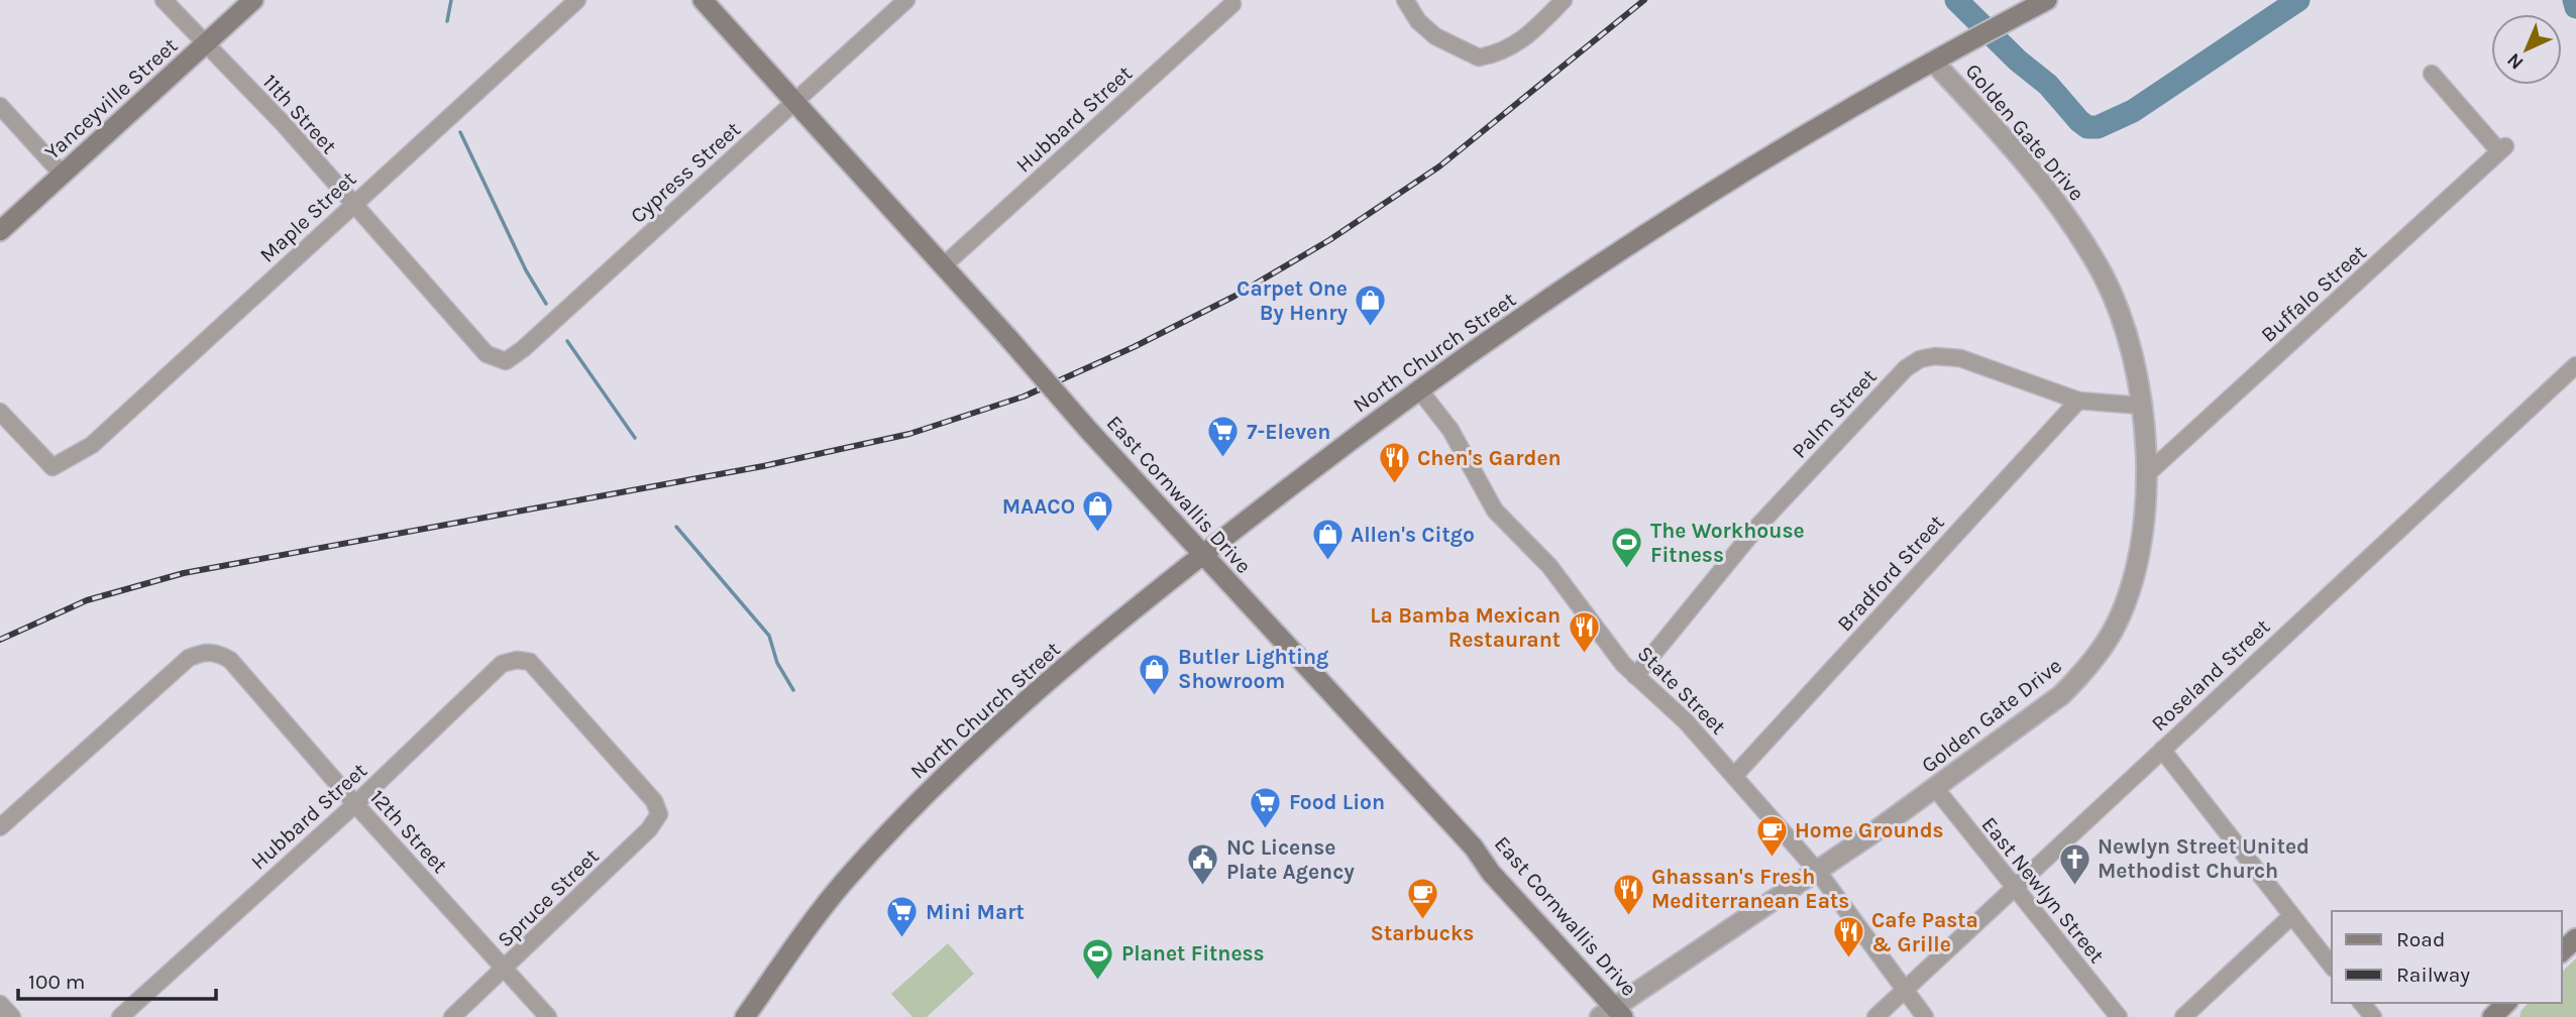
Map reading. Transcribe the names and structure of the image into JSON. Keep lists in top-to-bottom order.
{
  "streets": {
    "main road": ["Yanceyville Street", "North Church Street", "East Cornwallis Drive"],
    "street": [
      "11th Street",
      "Hubbard Street",
      "Golden Gate Drive",
      "Cypress Street",
      "Maple Street",
      "Buffalo Street",
      "Palm Street",
      "Bradford Street",
      "Roseland Street",
      "State Street",
      "12th Street",
      "East Newlyn Street",
      "Spruce Street"
    ]
  },
  "crossings": [
    ["Yanceyville Street", "11th Street"],
    ["11th Street", "Cypress Street"],
    ["11th Street", "Maple Street"],
    ["Hubbard Street", "East Cornwallis Drive"],
    ["Hubbard Street", "12th Street"],
    ["Hubbard Street", "Spruce Street"],
    ["Golden Gate Drive", "Buffalo Street"],
    ["Golden Gate Drive", "North Church Street"],
    ["Golden Gate Drive", "Palm Street"],
    ["Golden Gate Drive", "East Cornwallis Drive"],
    ["Golden Gate Drive", "State Street"],
    ["Golden Gate Drive", "East Newlyn Street"],
    ["Cypress Street", "East Cornwallis Drive"],
    ["North Church Street", "East Cornwallis Drive"],
    ["North Church Street", "State Street"],
    ["Palm Street", "Bradford Street"],
    ["Palm Street", "State Street"],
    ["Bradford Street", "State Street"],
    ["Roseland Street", "State Street"],
    ["Roseland Street", "East Newlyn Street"],
    ["12th Street", "Spruce Street"]
  ],
  "places": {
    "shop": [
      "Carpet One By Henry",
      "MAACO",
      "Allen's Citgo",
      "Butler Lighting Showroom"
    ],
    "supermarket": ["7-Eleven", "Food Lion", "Mini Mart"],
    "restaurant": [
      "Chen's Garden",
      "La Bamba Mexican Restaurant",
      "Ghassan's Fresh Mediterranean Eats",
      "Cafe Pasta & Grille"
    ],
    "sports": ["The Workhouse Fitness", "Planet Fitness"],
    "cafe": ["Home Grounds", "Starbucks"],
    "church": ["Newlyn Street United Methodist Church"],
    "public building": ["NC License Plate Agency"]
  },
  "legend": ["Road", "Railway"],
  "scale_bar": "100 m",
  "north": "bottom left"
}
